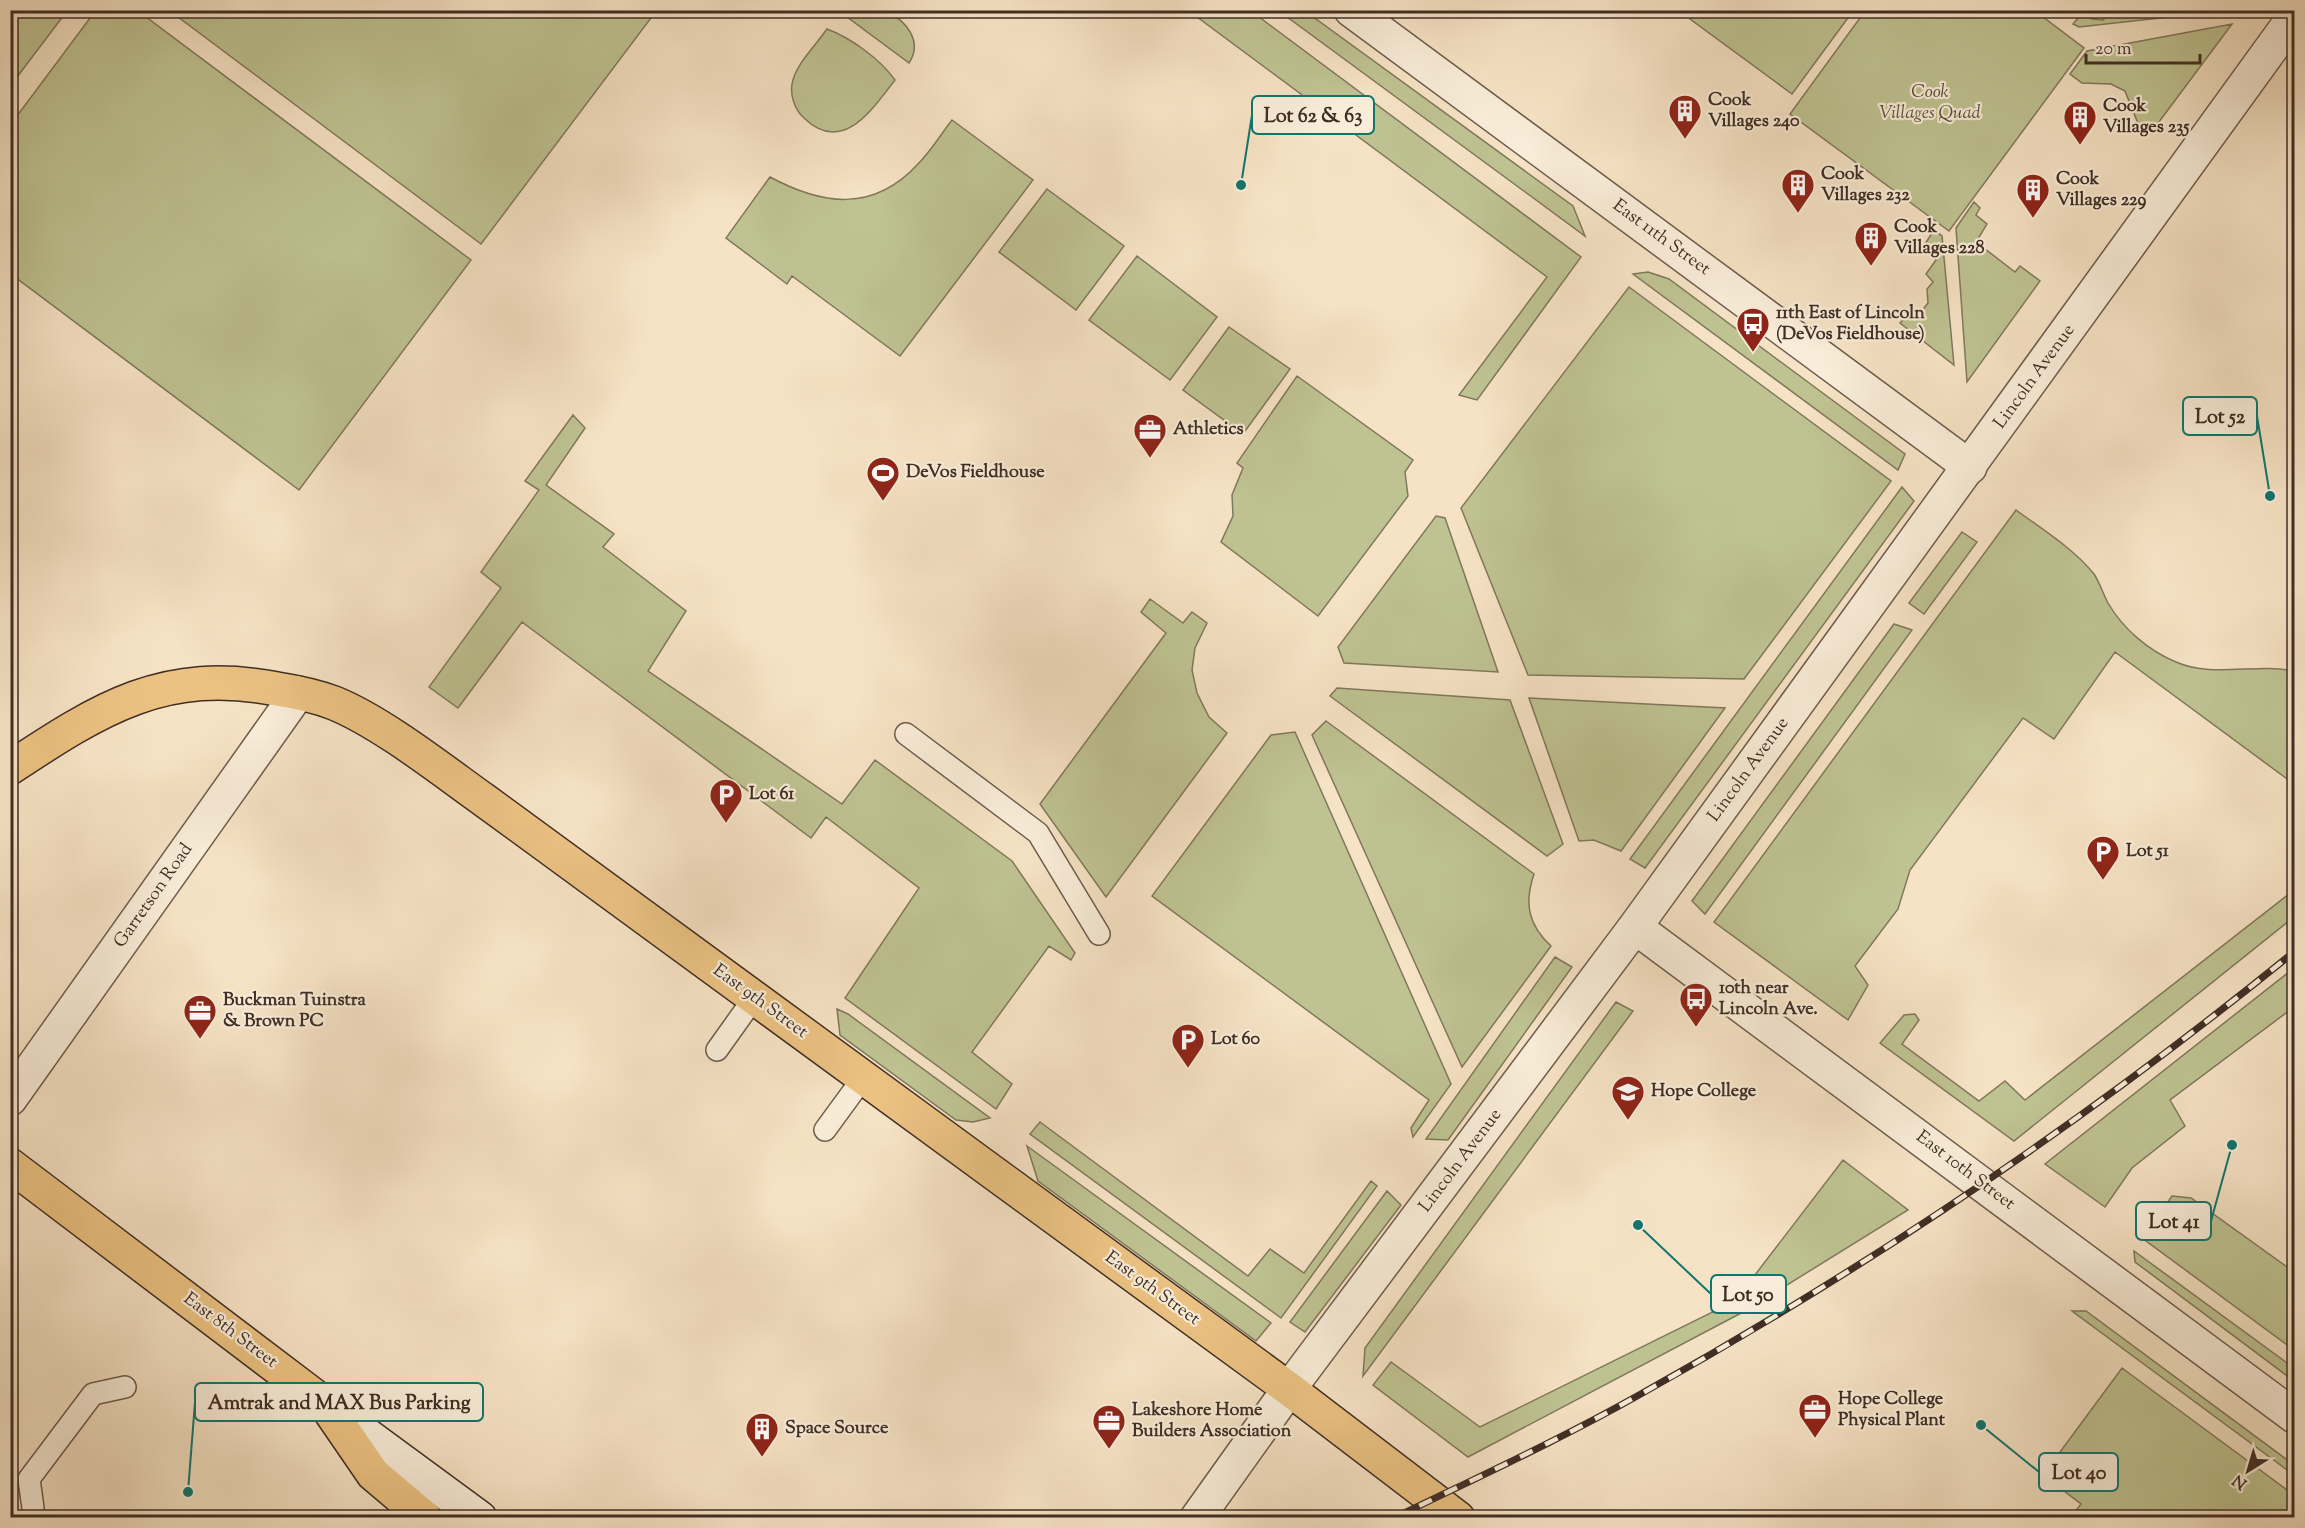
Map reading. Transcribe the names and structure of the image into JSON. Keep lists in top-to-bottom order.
{
  "streets": {
    "main road": ["East 9th Street", "East 8th Street"],
    "street": [
      "East 11th Street",
      "Lincoln Avenue",
      "Garretson Road",
      "East 10th Street"
    ]
  },
  "crossings": [
    ["East 11th Street", "Lincoln Avenue"],
    ["Lincoln Avenue", "East 9th Street"],
    ["Lincoln Avenue", "East 10th Street"],
    ["Garretson Road", "East 9th Street"]
  ],
  "parks": ["Cook Villages Quad"],
  "places": {
    "building": [
      "Cook Villages 240",
      "Cook Villages 235",
      "Cook Villages 232",
      "Cook Villages 229",
      "Cook Villages 228",
      "Space Source"
    ],
    "other": [
      "Lot 62 & 63",
      "Lot 52",
      "Lot 41",
      "Lot 50",
      "Lot 40",
      "Amtrak and MAX Bus Parking"
    ],
    "bus stop": ["11th East of Lincoln (DeVos Fieldhouse)", "10th near Lincoln Ave."],
    "office": [
      "Athletics",
      "Buckman Tuinstra & Brown PC",
      "Hope College Physical Plant",
      "Lakeshore Home Builders Association"
    ],
    "sports": ["DeVos Fieldhouse"],
    "parking": ["Lot 61", "Lot 51", "Lot 60"],
    "school or university": ["Hope College"]
  },
  "scale_bar": "20 m",
  "north": "bottom left"
}
